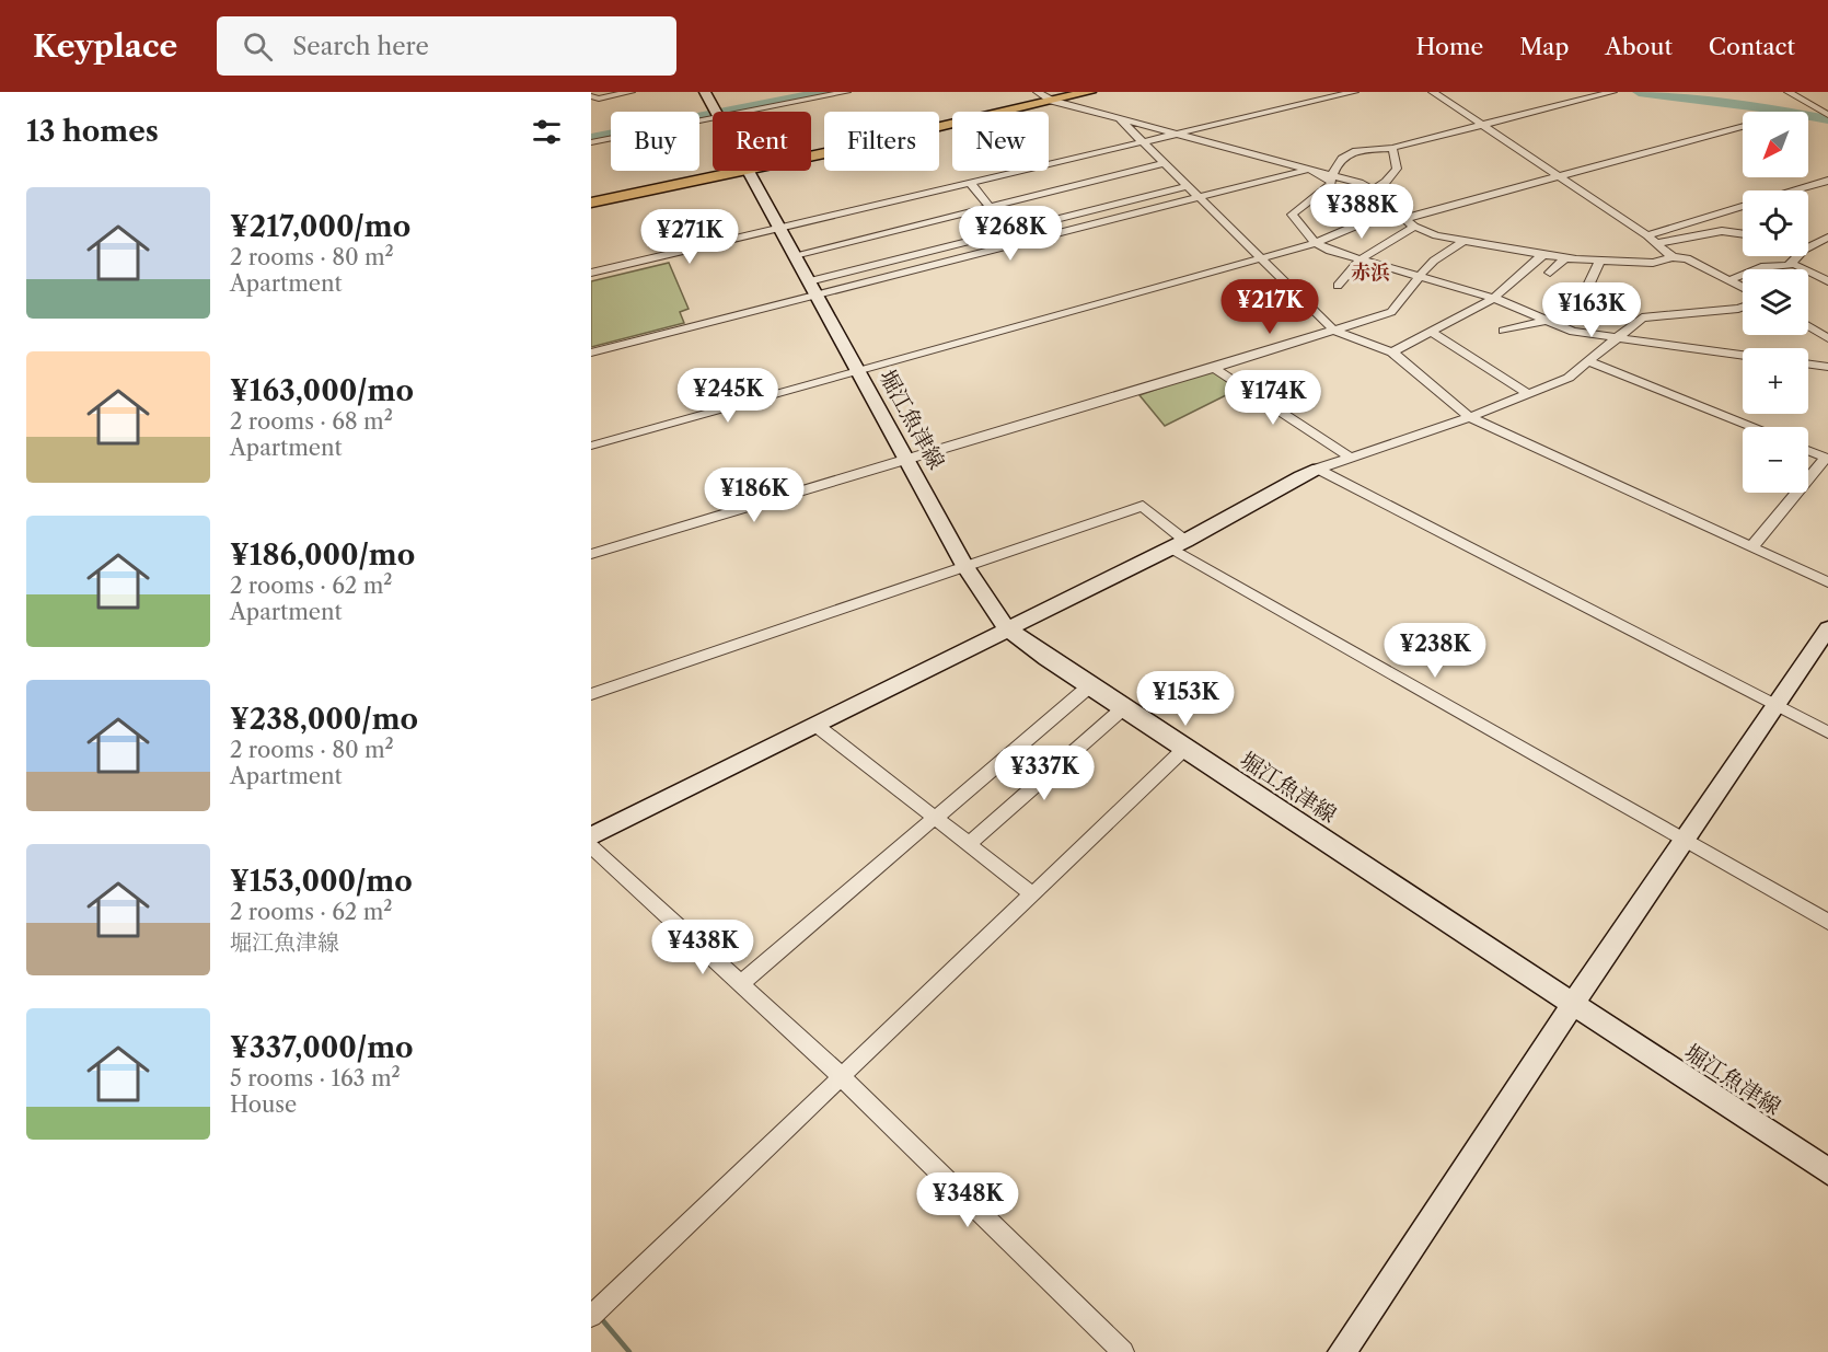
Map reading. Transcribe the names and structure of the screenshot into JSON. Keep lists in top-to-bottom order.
{
  "streets": {
    "main road": ["堀江魚津線"]
  },
  "districts": ["赤浜"],
  "north": "bottom left",
  "page": {
    "header": "Keyplace",
    "search": "Search here",
    "nav": [
      "Home",
      "Map",
      "About",
      "Contact"
    ],
    "heading": "13 homes",
    "map_buttons": ["+", "−"],
    "chip": [
      "Buy",
      "Rent",
      "Filters",
      "New"
    ],
    "list": [
      {
        "name": "¥217,000/mo",
        "note": "2 rooms · 80 m² · Apartment"
      },
      {
        "name": "¥163,000/mo",
        "note": "2 rooms · 68 m² · Apartment"
      },
      {
        "name": "¥186,000/mo",
        "note": "2 rooms · 62 m² · Apartment"
      },
      {
        "name": "¥238,000/mo",
        "note": "2 rooms · 80 m² · Apartment"
      },
      {
        "name": "¥153,000/mo",
        "note": "2 rooms · 62 m² · 堀江魚津線"
      },
      {
        "name": "¥337,000/mo",
        "note": "5 rooms · 163 m² · House"
      }
    ],
    "price": [
      "¥388K",
      "¥268K",
      "¥271K",
      "¥217K",
      "¥163K",
      "¥245K",
      "¥174K",
      "¥186K",
      "¥238K",
      "¥153K",
      "¥337K",
      "¥438K",
      "¥348K"
    ]
  }
}
